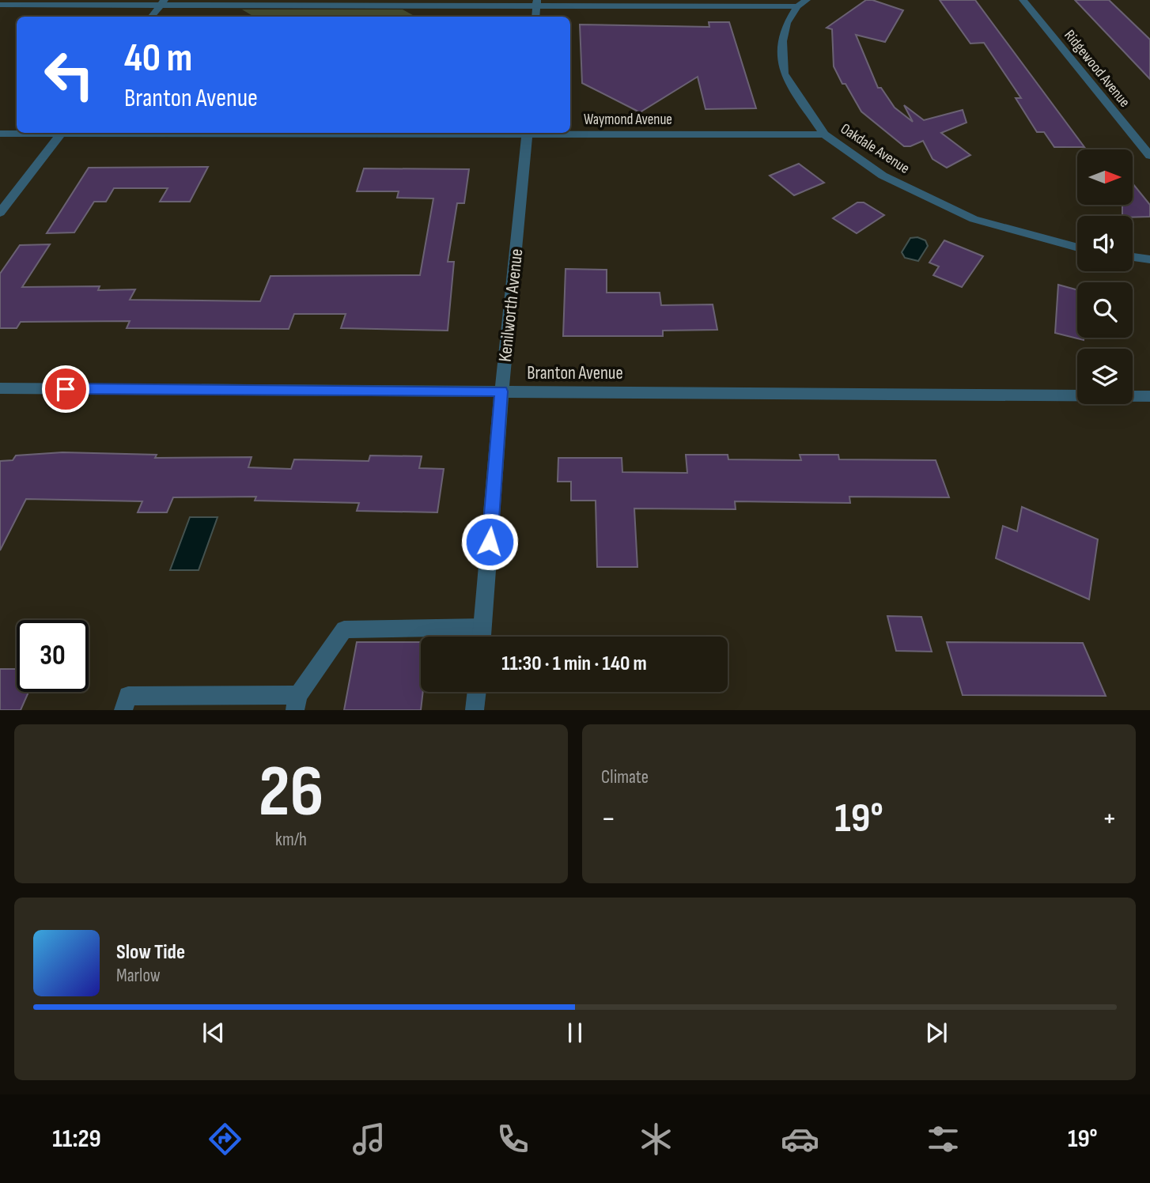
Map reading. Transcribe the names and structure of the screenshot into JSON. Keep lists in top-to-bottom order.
{
  "streets": {
    "street": [
      "Ridgewood Avenue",
      "Waymond Avenue",
      "Oakdale Avenue",
      "Kenilworth Avenue",
      "Branton Avenue"
    ]
  },
  "crossings": [
    ["Waymond Avenue", "Oakdale Avenue"],
    ["Kenilworth Avenue", "Branton Avenue"]
  ],
  "north": "right",
  "page": {
    "turn": ["40 m", "Branton Avenue"],
    "limit": "30",
    "trip": "11:30 · 1 min · 140 m",
    "tile": [
      ["26", "km/h"],
      "Climate"
    ],
    "heat": ["−", "19°", "+"],
    "song": ["Slow Tide", "Marlow"],
    "tabs": ["11:29", "19°"]
  }
}
